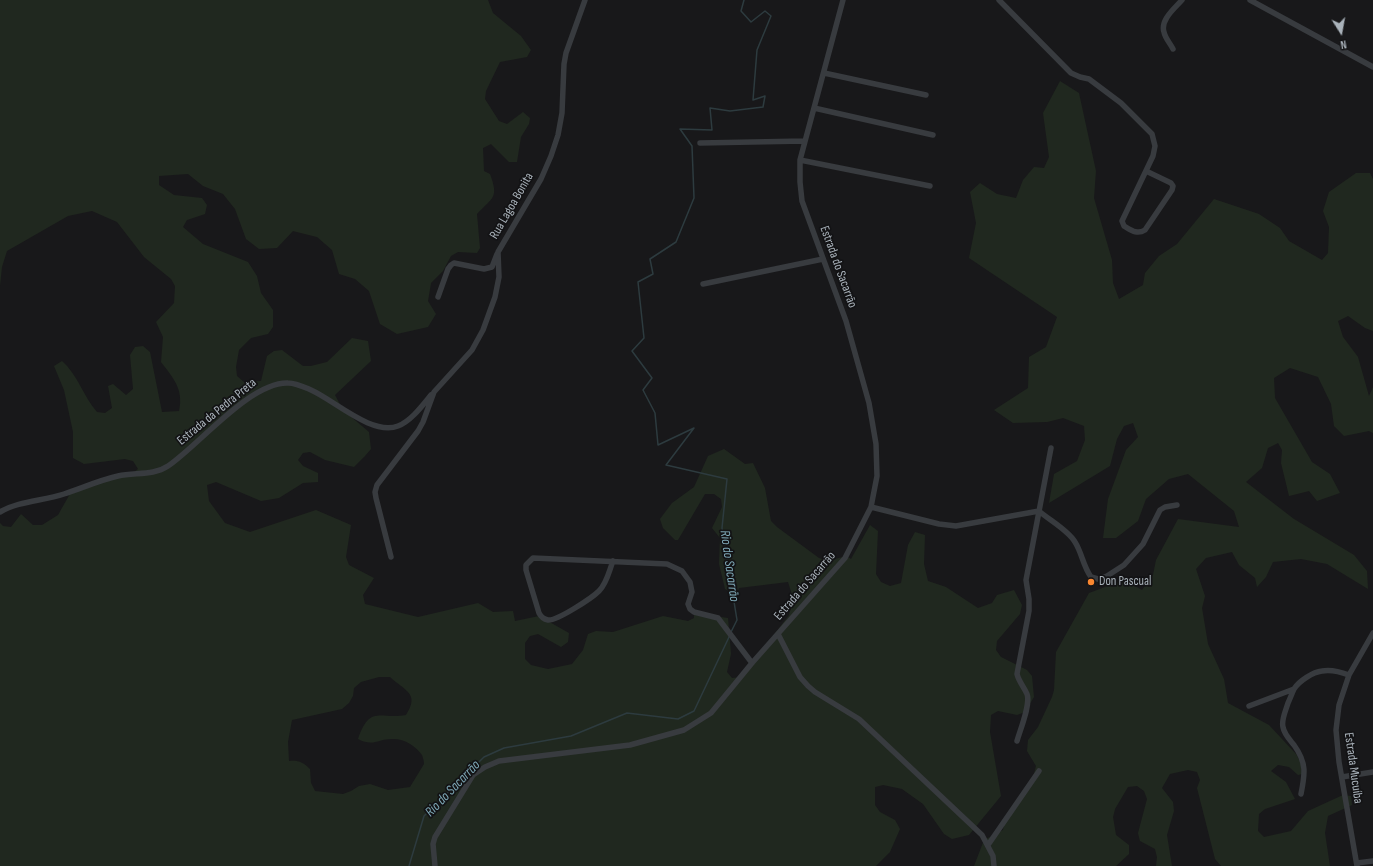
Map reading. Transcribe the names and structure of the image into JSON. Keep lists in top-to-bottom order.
{
  "streets": {
    "street": [
      "Rua Lagoa Bonita",
      "Estrada do Sacarrão",
      "Estrada da Pedra Preta",
      "Estrada Mucuíba"
    ]
  },
  "crossings": [
    ["Rua Lagoa Bonita", "Estrada da Pedra Preta"]
  ],
  "water": ["Rio do Sacarrão"],
  "places": ["Don Pascual"],
  "north": "bottom"
}
